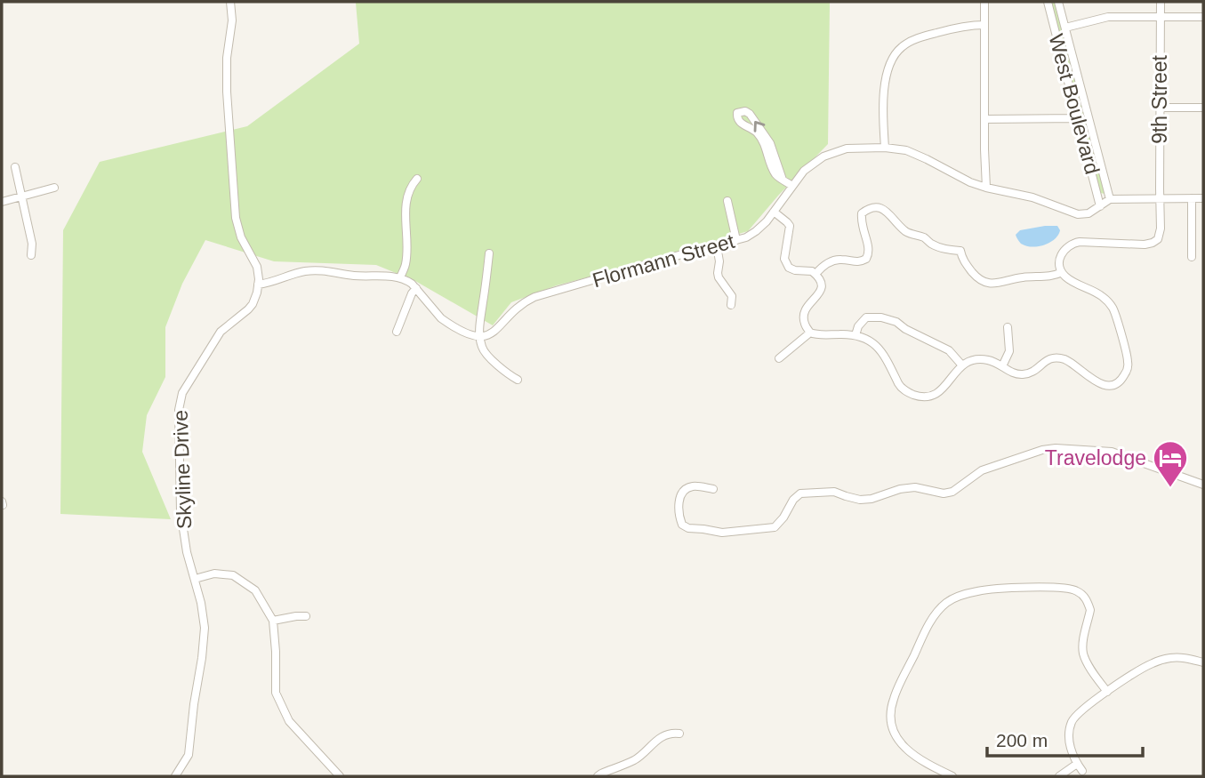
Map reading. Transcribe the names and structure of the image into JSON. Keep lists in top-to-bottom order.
{
  "streets": {
    "street": [
      "9th Street",
      "West Boulevard",
      "Flormann Street",
      "Skyline Drive"
    ]
  },
  "crossings": [
    ["West Boulevard", "Flormann Street"]
  ],
  "places": {
    "hotel": ["Travelodge"]
  },
  "scale_bar": "200 m"
}
